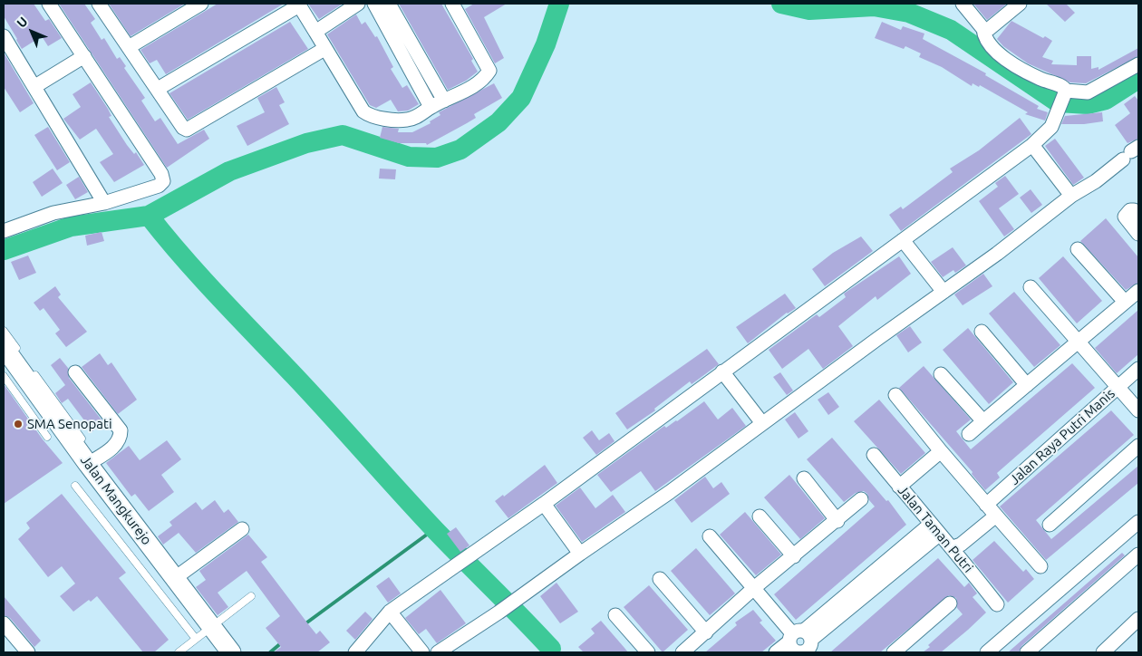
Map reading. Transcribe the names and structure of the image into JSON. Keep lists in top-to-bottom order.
{
  "streets": {
    "street": ["Jalan Raya Putri Manis", "Jalan Mangkurejo", "Jalan Taman Putri"]
  },
  "places": ["SMA Senopati"],
  "north": "top left"
}
